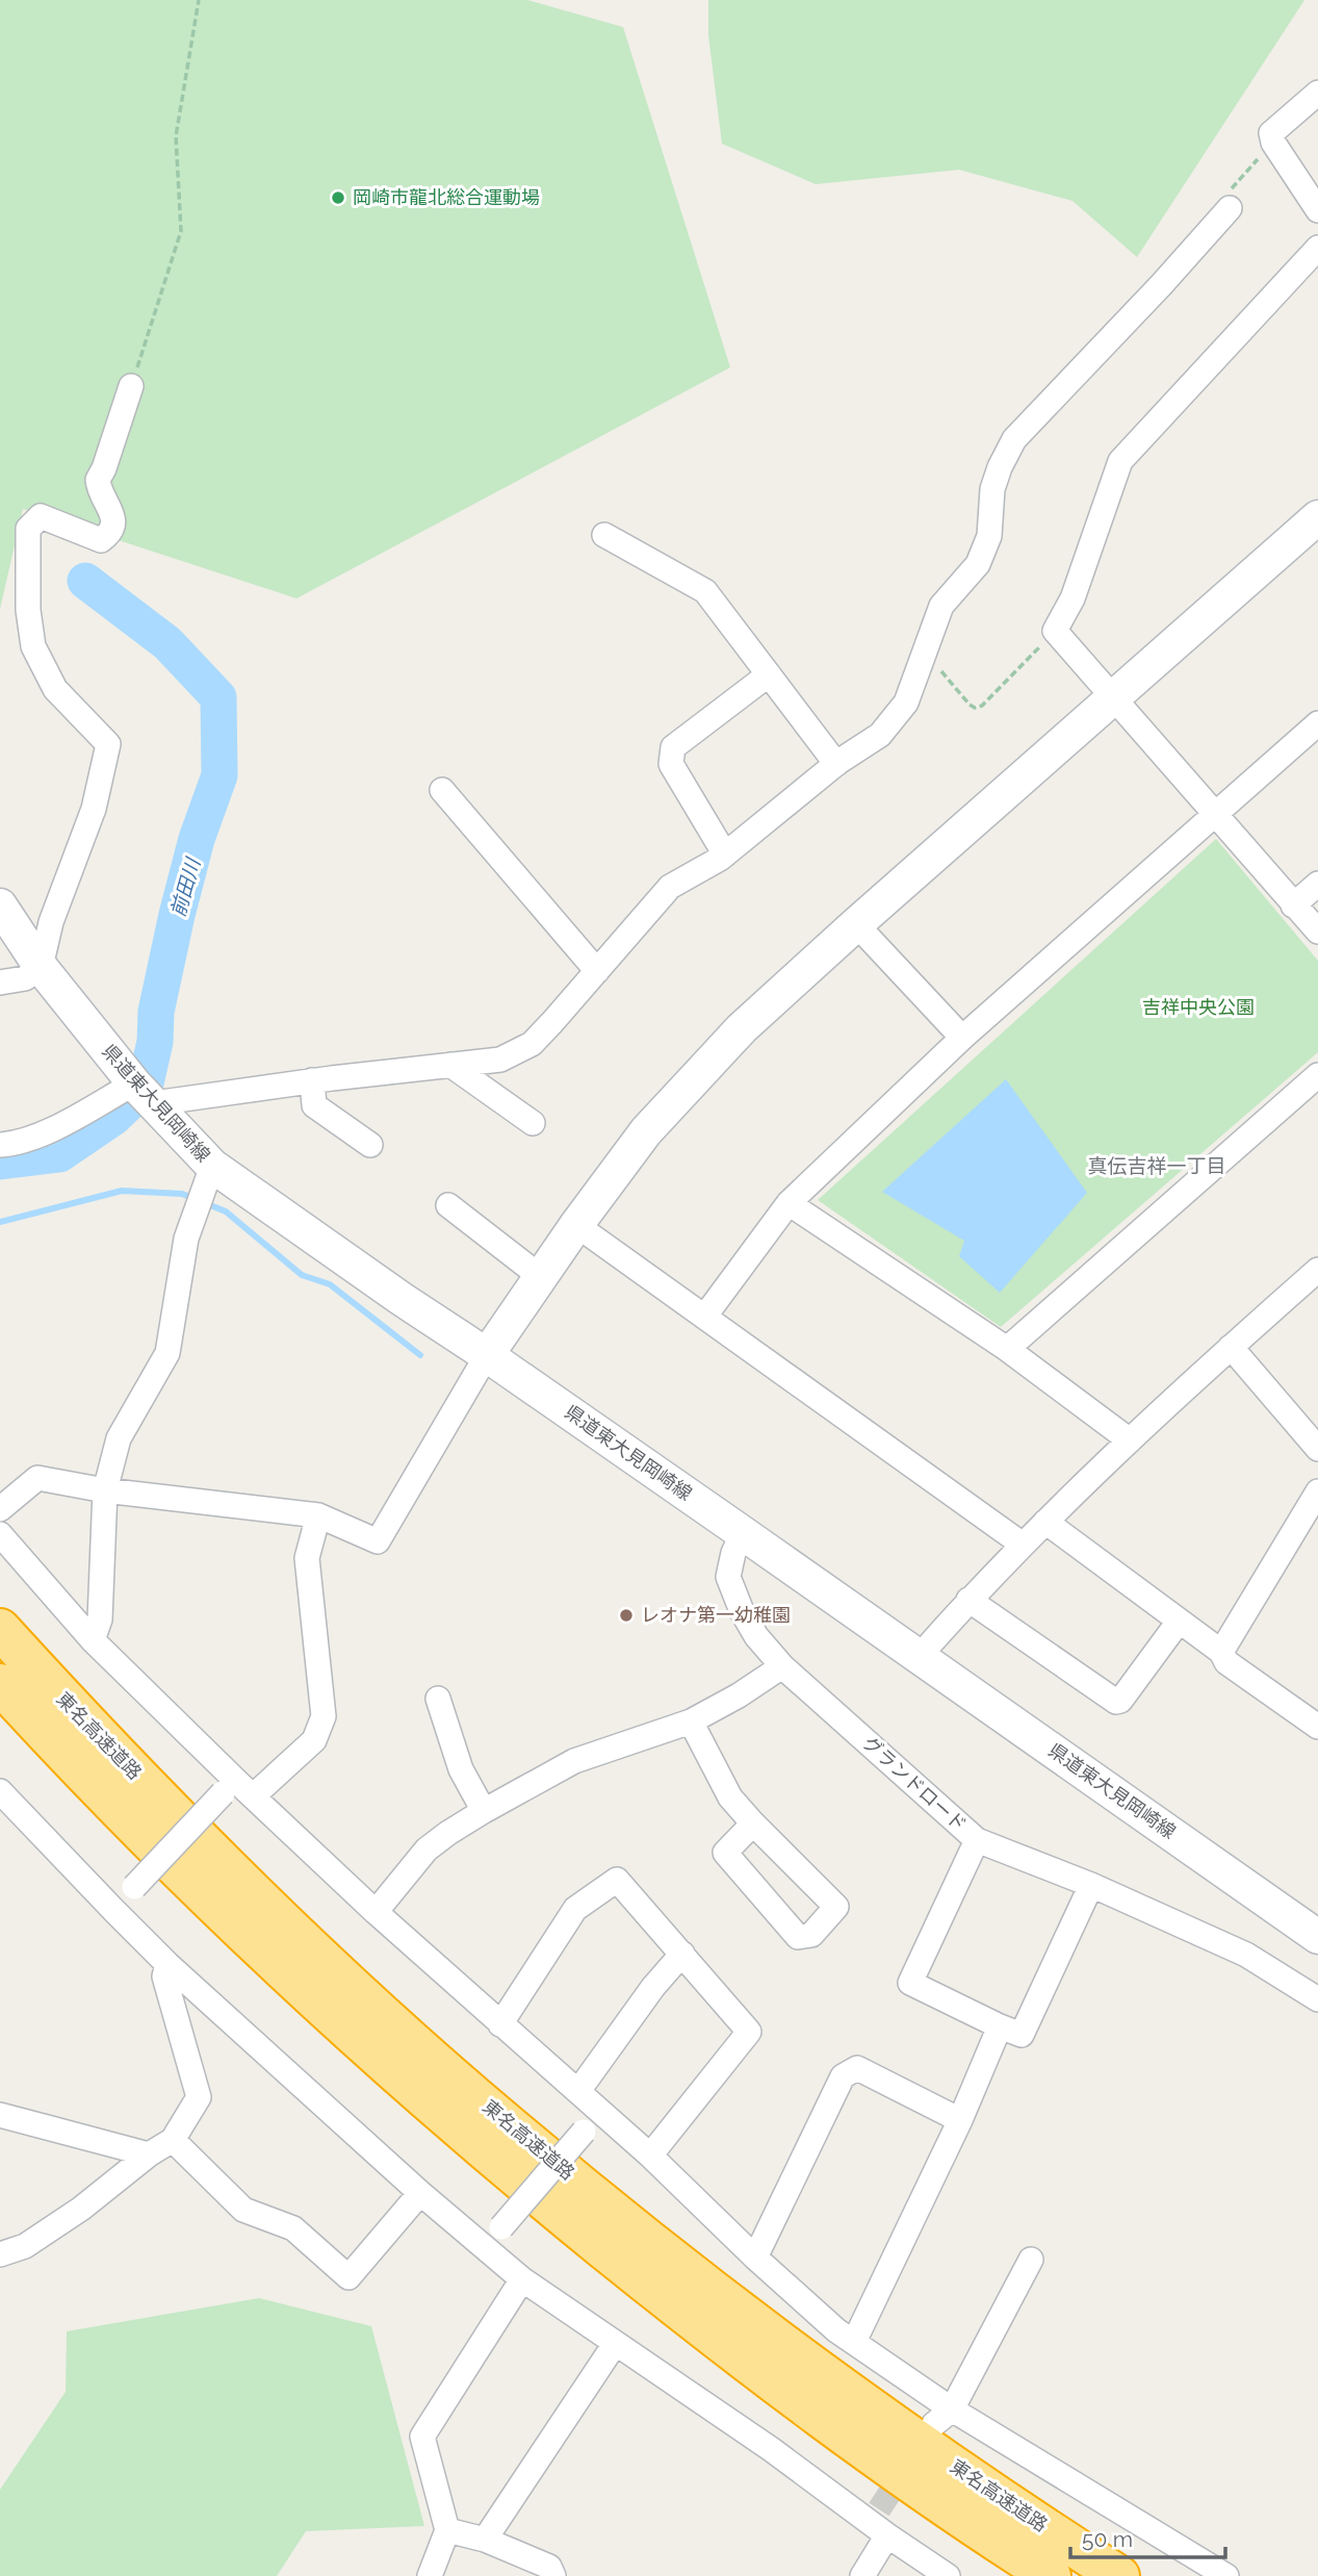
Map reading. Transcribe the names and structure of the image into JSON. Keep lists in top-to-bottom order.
{
  "streets": {
    "highway": ["東名高速道路"],
    "main road": ["県道東大見岡崎線"],
    "street": ["グランドロード"]
  },
  "crossings": [
    ["県道東大見岡崎線", "グランドロード"]
  ],
  "districts": ["真伝吉祥一丁目"],
  "water": ["前田川"],
  "parks": ["吉祥中央公園"],
  "places": ["岡崎市龍北総合運動場", "レオナ第一幼稚園"],
  "scale_bar": "50 m"
}
